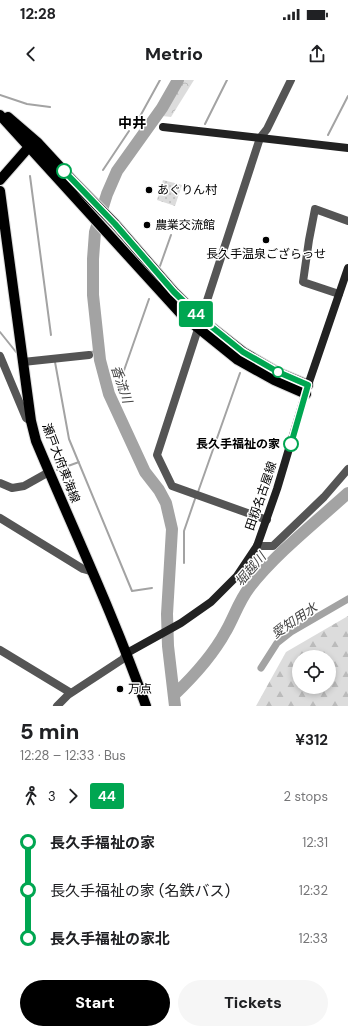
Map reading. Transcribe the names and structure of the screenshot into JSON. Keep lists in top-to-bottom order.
{
  "streets": {
    "main road": ["瀬戸大府東海線", "田籾名古屋線"]
  },
  "crossings": [
    ["瀬戸大府東海線", "田籾名古屋線"]
  ],
  "districts": ["中井"],
  "water": ["香流川", "堀越川", "愛知用水"],
  "places": [
    "あぐりん村",
    "農業交流館",
    "長久手温泉ござらっせ",
    "長久手福祉の家",
    "万点"
  ],
  "lines": ["bus line 44"],
  "page": {
    "status": "12:28",
    "header": "Metrio",
    "on_map": "44",
    "heading": ["5 min", "12:28 – 12:33 · Bus", "¥312"],
    "legs": ["3", "44", "2 stops"],
    "list": [
      {
        "name": "長久手福祉の家",
        "value": "12:31"
      },
      {
        "name": "長久手福祉の家 (名鉄バス)",
        "value": "12:32"
      },
      {
        "name": "長久手福祉の家北",
        "value": "12:33"
      }
    ],
    "buttons": ["Start", "Tickets"]
  }
}
